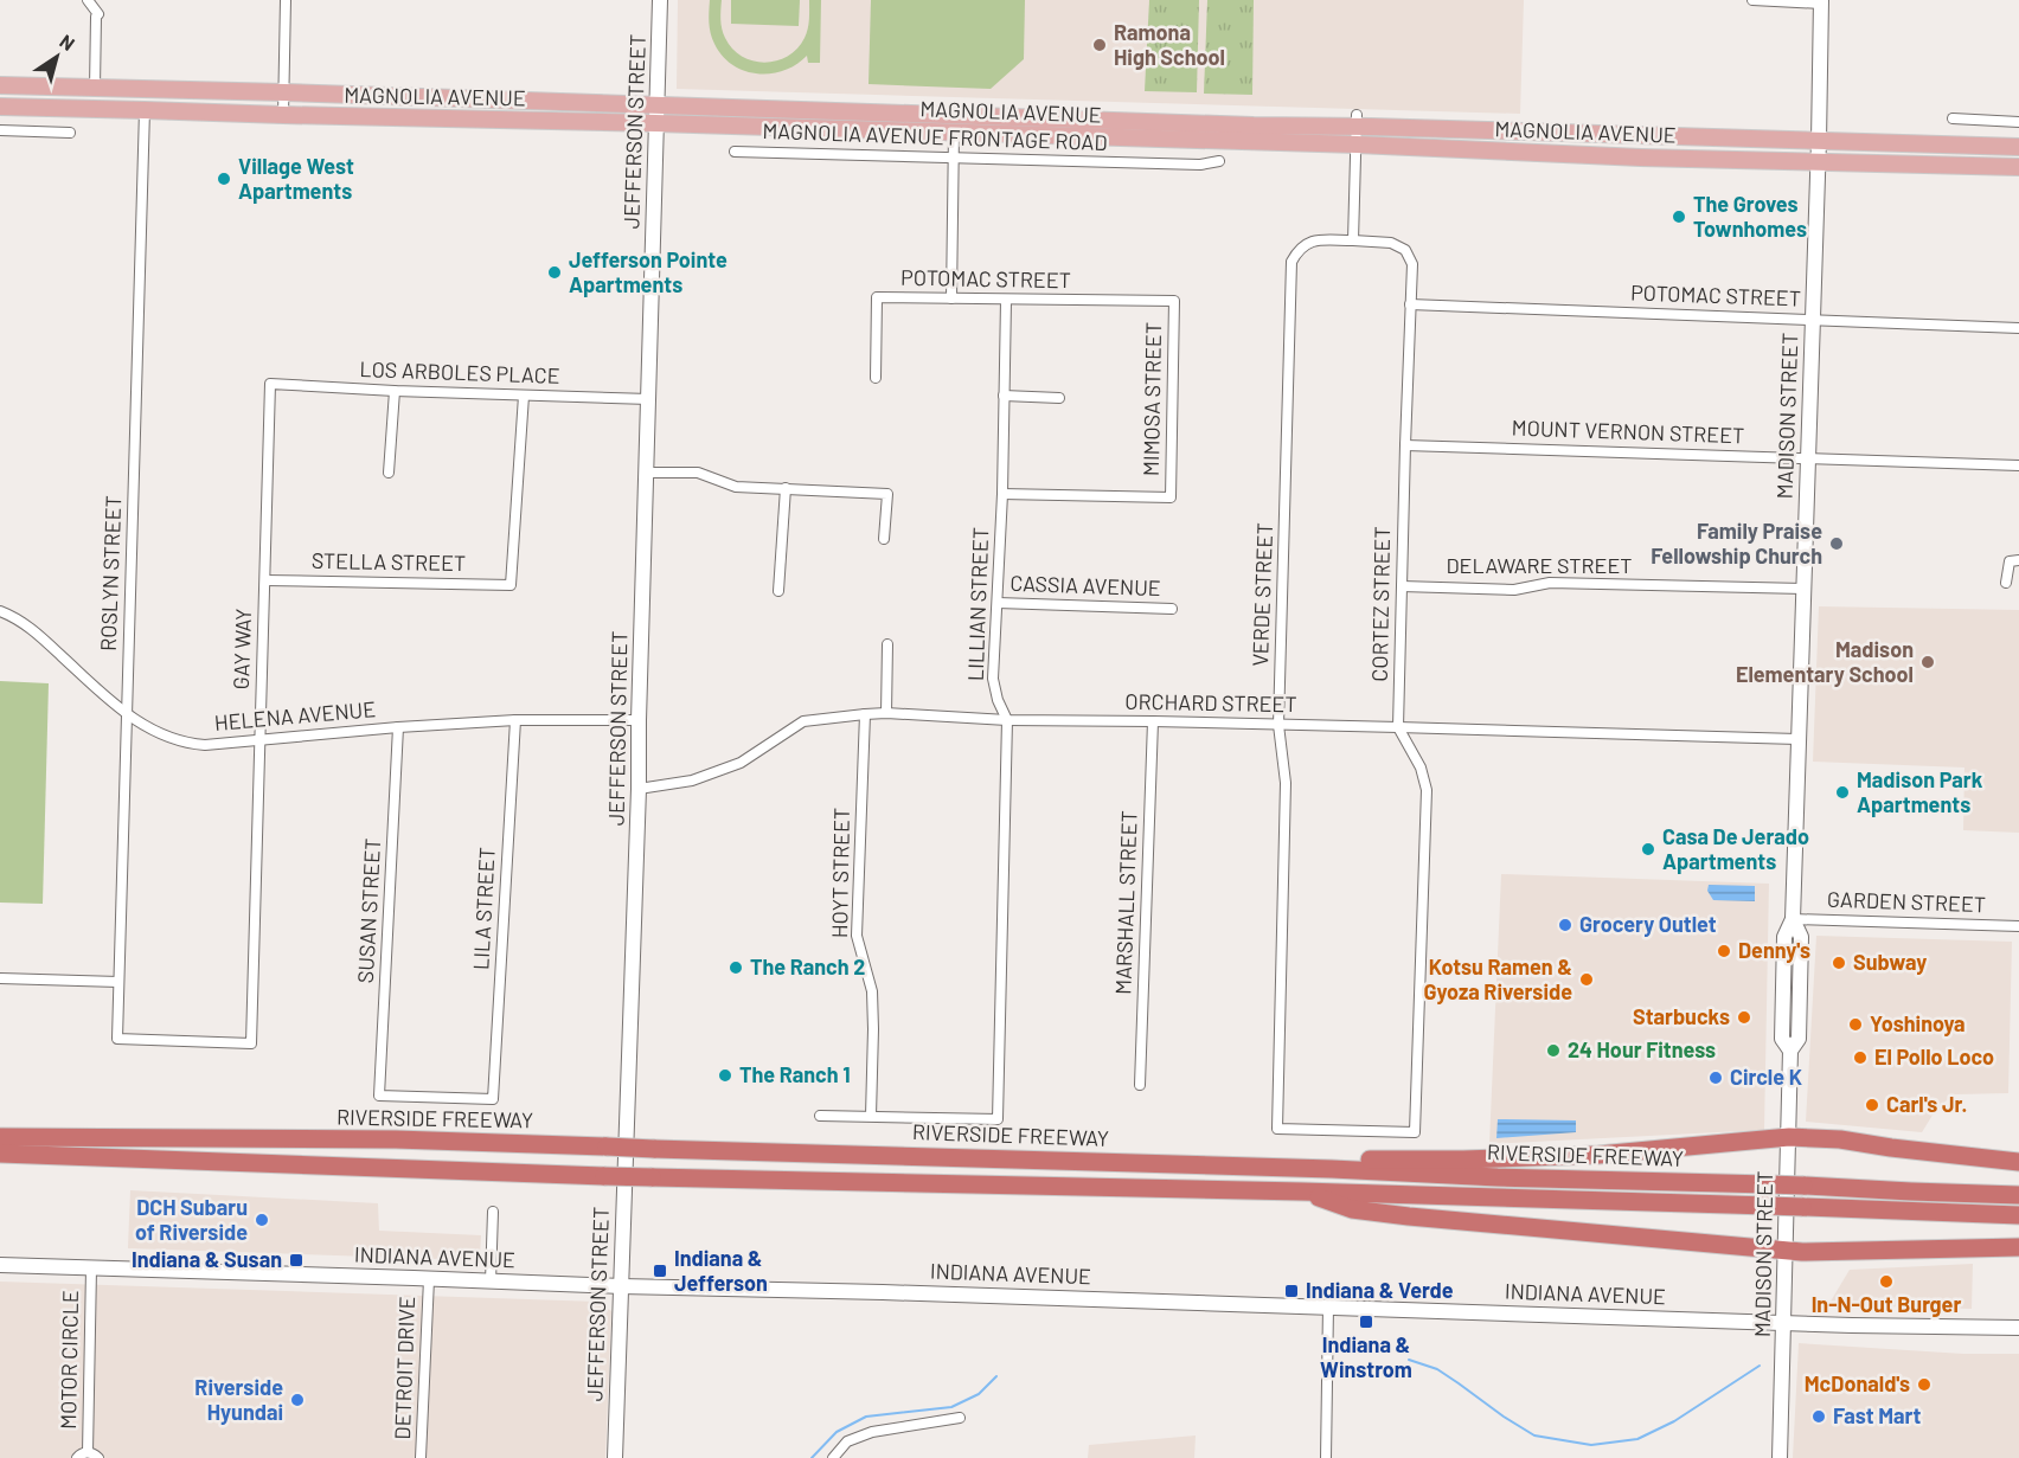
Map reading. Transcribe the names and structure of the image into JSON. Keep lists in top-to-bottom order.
{
  "streets": {
    "highway": ["RIVERSIDE FREEWAY"],
    "main road": [
      "MAGNOLIA AVENUE",
      "JEFFERSON STREET",
      "MADISON STREET",
      "INDIANA AVENUE"
    ],
    "street": [
      "MAGNOLIA AVENUE FRONTAGE ROAD",
      "POTOMAC STREET",
      "LOS ARBOLES PLACE",
      "MIMOSA STREET",
      "MOUNT VERNON STREET",
      "STELLA STREET",
      "DELAWARE STREET",
      "ROSLYN STREET",
      "CASSIA AVENUE",
      "VERDE STREET",
      "LILLIAN STREET",
      "CORTEZ STREET",
      "GAY WAY",
      "ORCHARD STREET",
      "HELENA AVENUE",
      "HOYT STREET",
      "MARSHALL STREET",
      "GARDEN STREET",
      "LILA STREET",
      "SUSAN STREET",
      "MOTOR CIRCLE",
      "DETROIT DRIVE"
    ]
  },
  "crossings": [
    ["MAGNOLIA AVENUE", "JEFFERSON STREET"],
    ["MAGNOLIA AVENUE", "MADISON STREET"],
    ["MAGNOLIA AVENUE", "ROSLYN STREET"],
    ["JEFFERSON STREET", "LOS ARBOLES PLACE"],
    ["JEFFERSON STREET", "ORCHARD STREET"],
    ["JEFFERSON STREET", "HELENA AVENUE"],
    ["JEFFERSON STREET", "INDIANA AVENUE"],
    ["POTOMAC STREET", "MIMOSA STREET"],
    ["POTOMAC STREET", "MADISON STREET"],
    ["POTOMAC STREET", "LILLIAN STREET"],
    ["POTOMAC STREET", "CORTEZ STREET"],
    ["LOS ARBOLES PLACE", "STELLA STREET"],
    ["LOS ARBOLES PLACE", "GAY WAY"],
    ["MIMOSA STREET", "LILLIAN STREET"],
    ["MADISON STREET", "MOUNT VERNON STREET"],
    ["MADISON STREET", "DELAWARE STREET"],
    ["MADISON STREET", "ORCHARD STREET"],
    ["MADISON STREET", "GARDEN STREET"],
    ["MADISON STREET", "INDIANA AVENUE"],
    ["MOUNT VERNON STREET", "CORTEZ STREET"],
    ["STELLA STREET", "GAY WAY"],
    ["DELAWARE STREET", "CORTEZ STREET"],
    ["ROSLYN STREET", "GAY WAY"],
    ["ROSLYN STREET", "HELENA AVENUE"],
    ["CASSIA AVENUE", "LILLIAN STREET"],
    ["VERDE STREET", "CORTEZ STREET"],
    ["VERDE STREET", "ORCHARD STREET"],
    ["LILLIAN STREET", "ORCHARD STREET"],
    ["LILLIAN STREET", "HOYT STREET"],
    ["CORTEZ STREET", "ORCHARD STREET"],
    ["GAY WAY", "HELENA AVENUE"],
    ["ORCHARD STREET", "HOYT STREET"],
    ["ORCHARD STREET", "MARSHALL STREET"],
    ["HELENA AVENUE", "LILA STREET"],
    ["HELENA AVENUE", "SUSAN STREET"],
    ["LILA STREET", "SUSAN STREET"],
    ["INDIANA AVENUE", "MOTOR CIRCLE"],
    ["INDIANA AVENUE", "DETROIT DRIVE"]
  ],
  "places": {
    "other": [
      "Ramona High School",
      "Village West Apartments",
      "The Groves Townhomes",
      "Jefferson Pointe Apartments",
      "Family Praise Fellowship Church",
      "Madison Elementary School",
      "Madison Park Apartments",
      "Casa De Jerado Apartments",
      "Grocery Outlet",
      "Denny's",
      "Subway",
      "The Ranch 2",
      "Kotsu Ramen & Gyoza Riverside",
      "Starbucks",
      "Yoshinoya",
      "24 Hour Fitness",
      "El Pollo Loco",
      "The Ranch 1",
      "Circle K",
      "Carl's Jr.",
      "DCH Subaru of Riverside",
      "In-N-Out Burger",
      "McDonald's",
      "Riverside Hyundai",
      "Fast Mart"
    ],
    "transit": [
      "Indiana & Susan",
      "Indiana & Jefferson",
      "Indiana & Verde",
      "Indiana & Winstrom"
    ]
  },
  "north": "top right"
}
